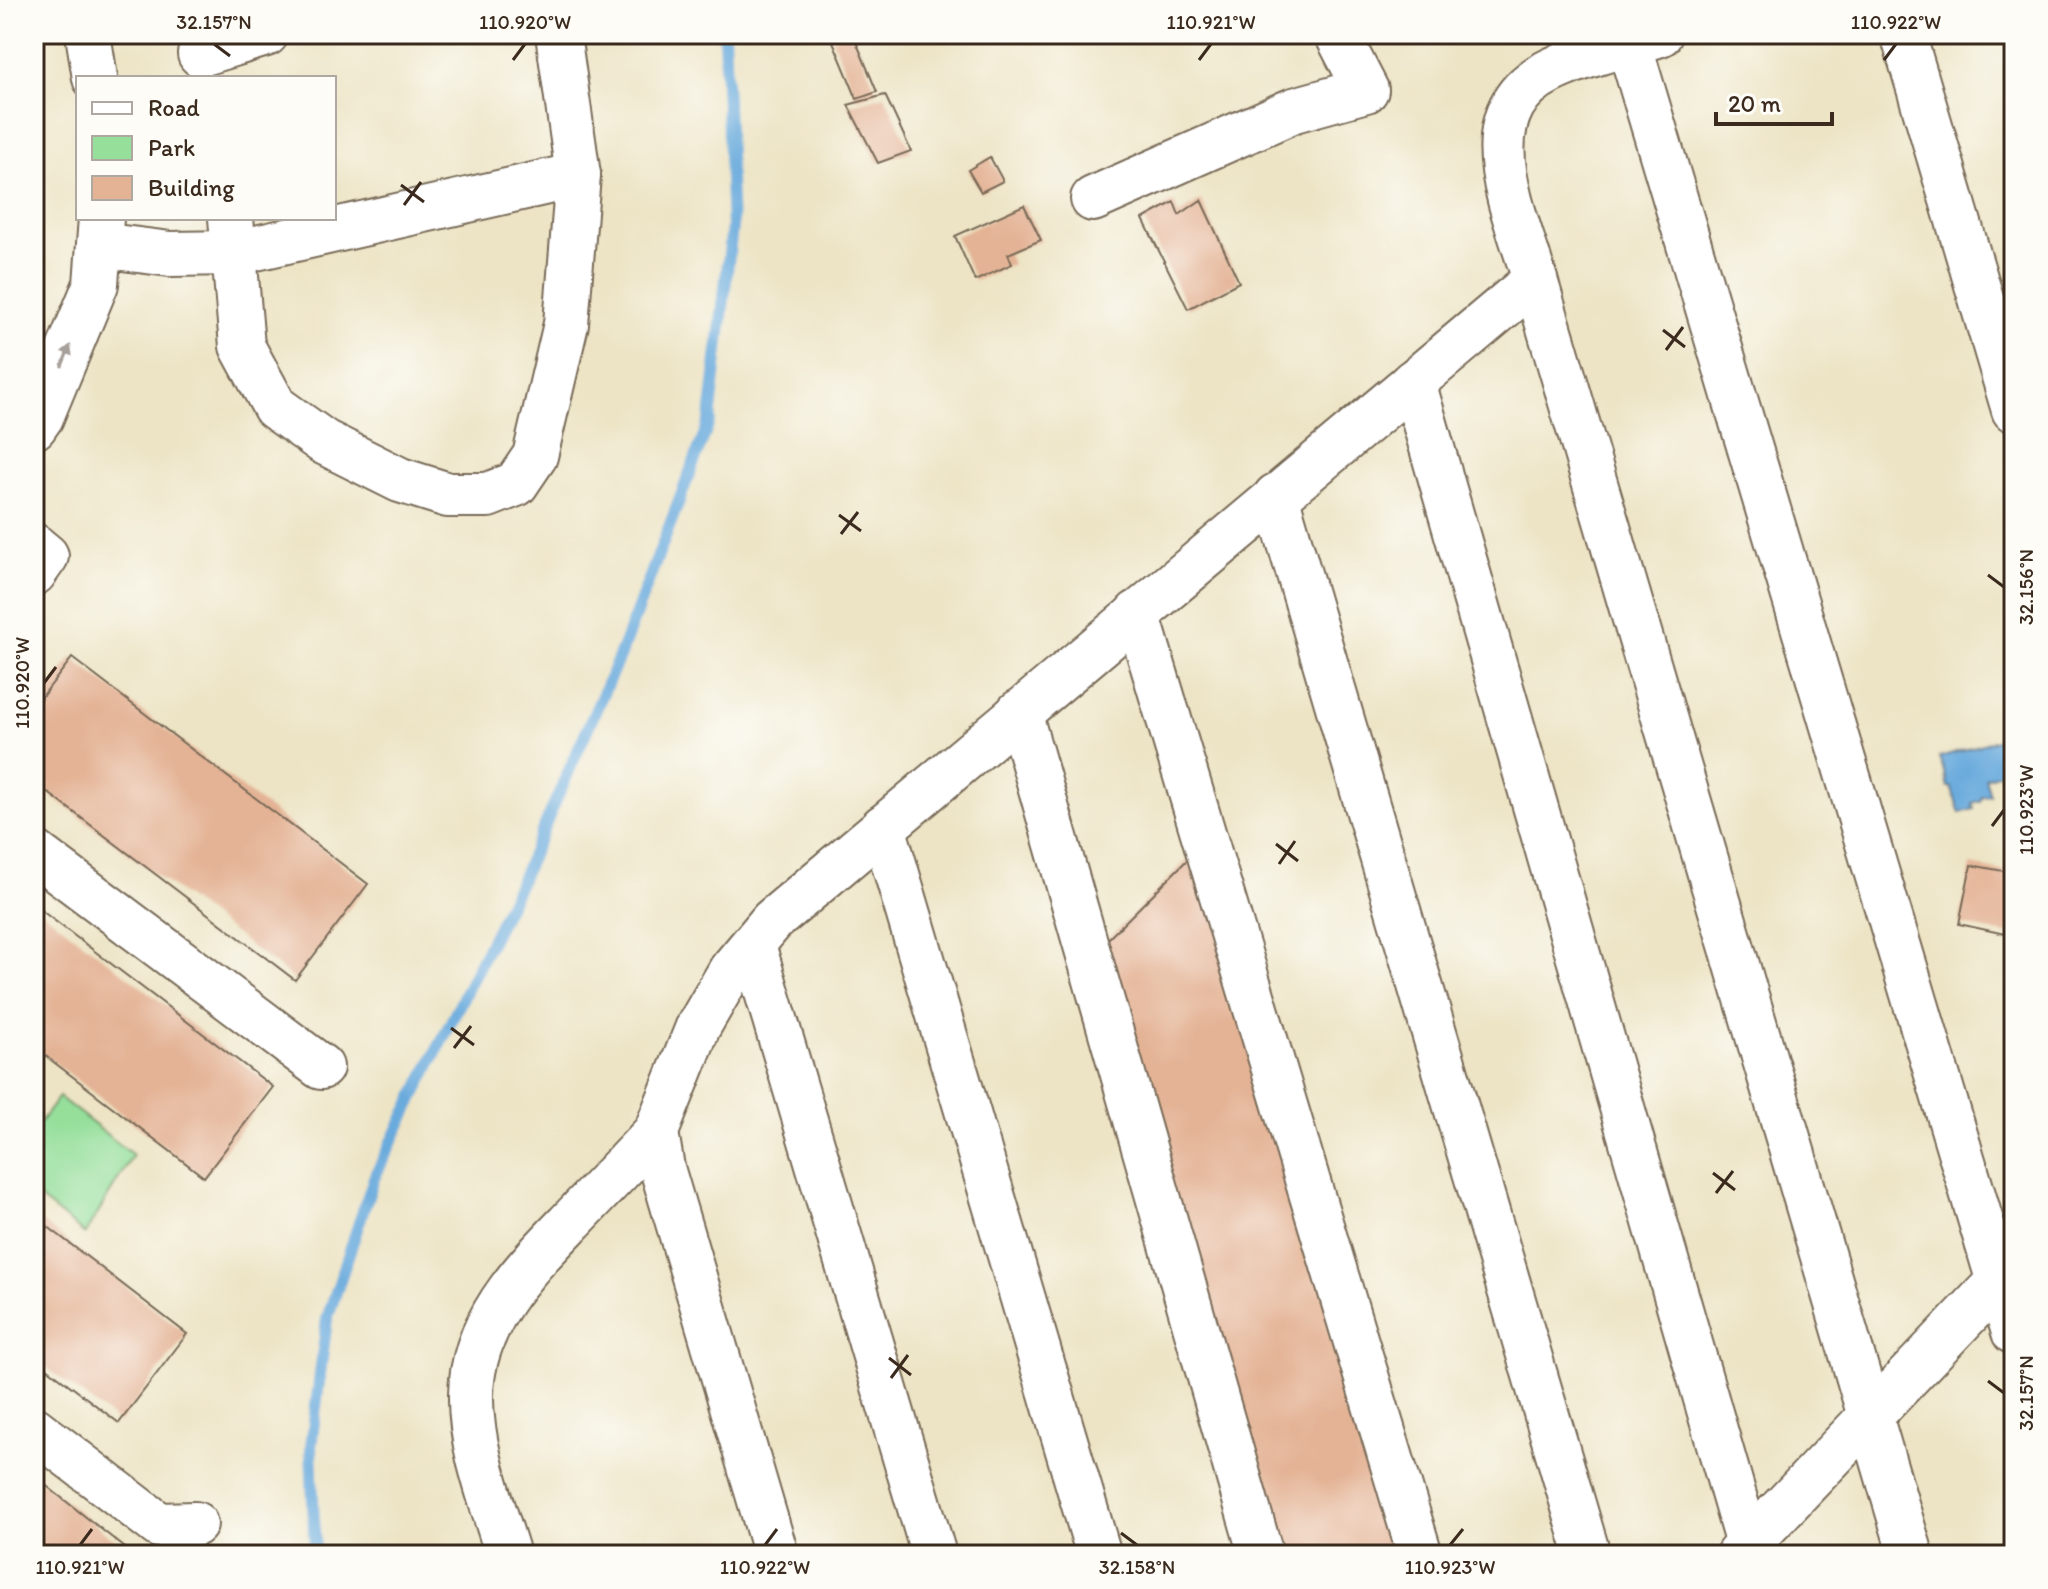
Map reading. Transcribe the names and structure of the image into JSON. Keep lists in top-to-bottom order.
{
  "legend": ["Road", "Park", "Building"],
  "scale_bar": "20 m",
  "coordinates": [
    "32.157°N",
    "110.920°W",
    "110.921°W",
    "110.922°W",
    "32.156°N",
    "110.923°W",
    "32.158°N"
  ]
}
